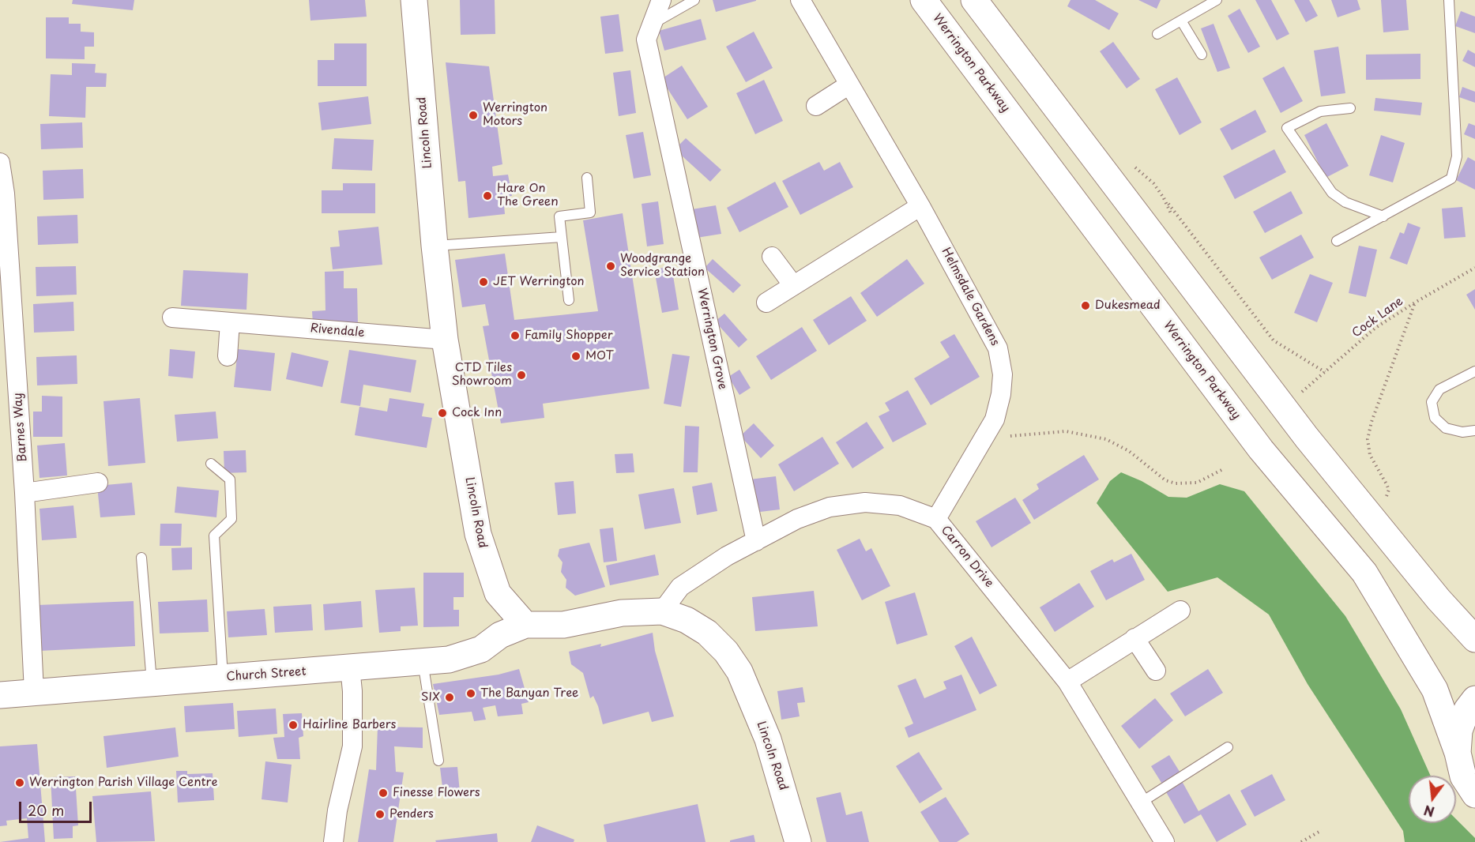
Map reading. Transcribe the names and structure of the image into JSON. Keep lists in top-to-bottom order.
{
  "streets": {
    "main road": ["Werrington Parkway", "Lincoln Road", "Church Street"],
    "street": [
      "Helmsdale Gardens",
      "Rivendale",
      "Werrington Grove",
      "Barnes Way",
      "Carron Drive"
    ],
    "path": ["Cock Lane"]
  },
  "crossings": [
    ["Lincoln Road", "Rivendale"],
    ["Lincoln Road", "Carron Drive"],
    ["Lincoln Road", "Church Street"],
    ["Helmsdale Gardens", "Carron Drive"],
    ["Werrington Grove", "Carron Drive"],
    ["Barnes Way", "Church Street"]
  ],
  "places": [
    "Werrington Motors",
    "Hare On The Green",
    "Woodgrange Service Station",
    "JET Werrington",
    "Dukesmead",
    "Family Shopper",
    "MOT",
    "CTD Tiles Showroom",
    "Cock Inn",
    "The Banyan Tree",
    "SIX",
    "Hairline Barbers",
    "Werrington Parish Village Centre",
    "Finesse Flowers",
    "Penders"
  ],
  "scale_bar": "20 m",
  "north": "bottom"
}
